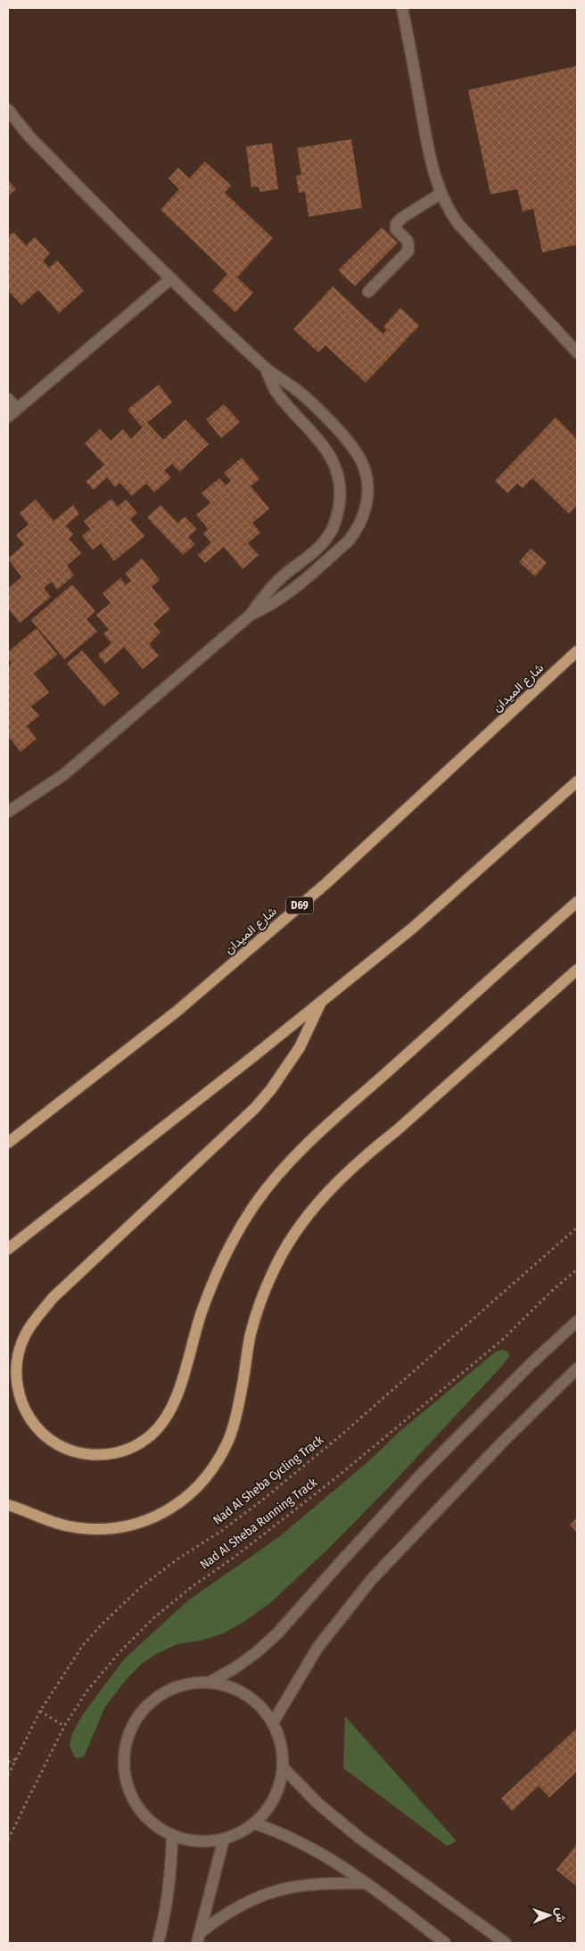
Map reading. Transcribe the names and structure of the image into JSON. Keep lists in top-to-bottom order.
{
  "streets": {
    "main road": ["شارع الميدان", "D69"],
    "path": ["Nad Al Sheba Cycling Track", "Nad Al Sheba Running Track"]
  },
  "north": "right"
}
